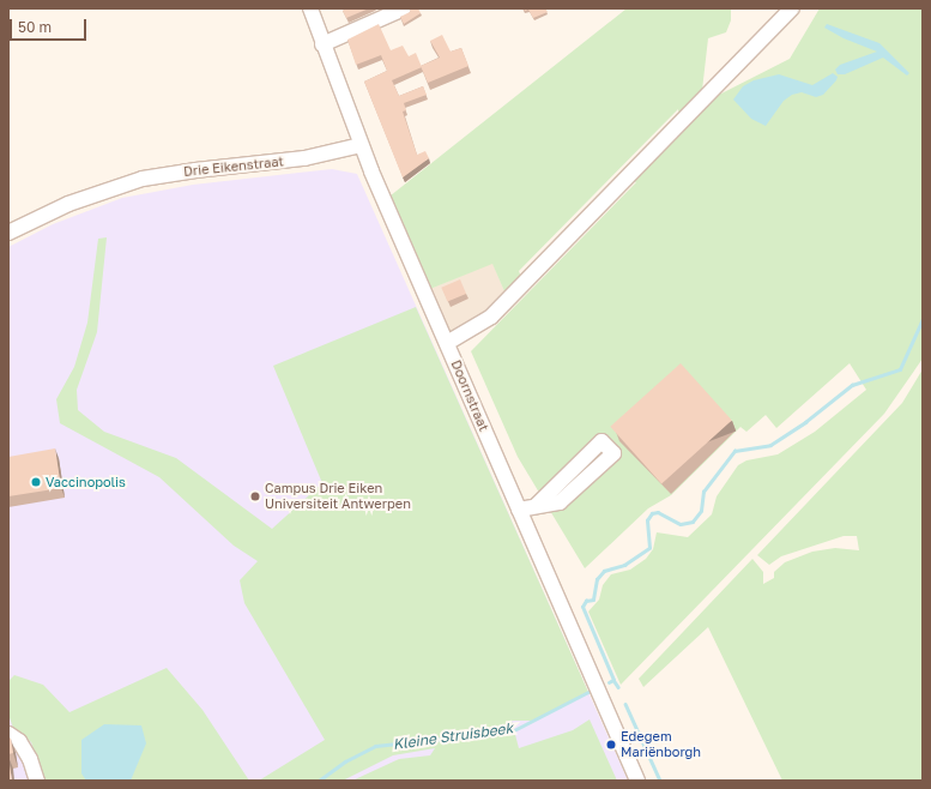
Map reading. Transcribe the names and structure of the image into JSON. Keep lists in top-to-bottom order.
{
  "streets": {
    "street": ["Drie Eikenstraat", "Doornstraat"]
  },
  "crossings": [
    ["Drie Eikenstraat", "Doornstraat"]
  ],
  "water": ["Kleine Struisbeek"],
  "places": ["Vaccinopolis", "Campus Drie Eiken Universiteit Antwerpen", "Edegem Mariënborgh"],
  "scale_bar": "50 m"
}
